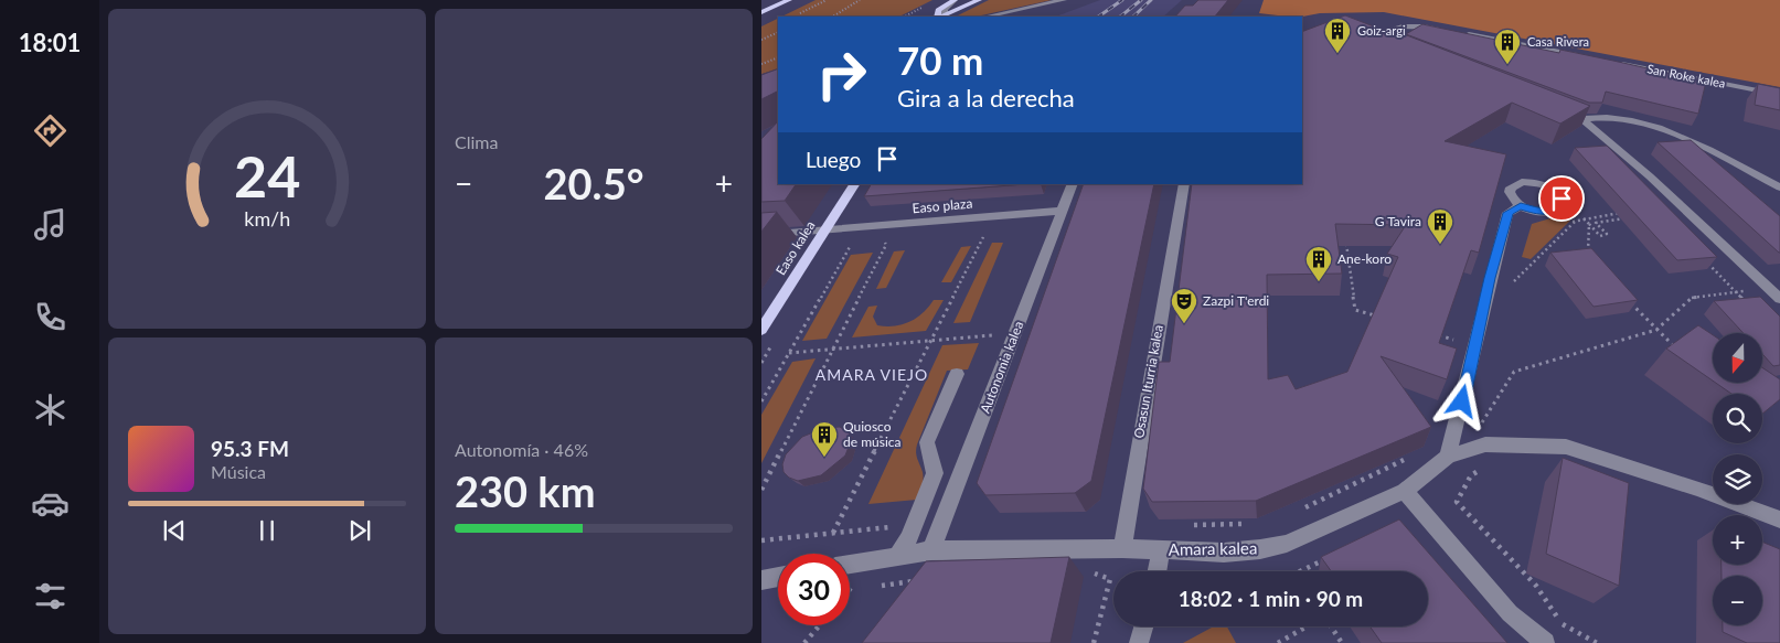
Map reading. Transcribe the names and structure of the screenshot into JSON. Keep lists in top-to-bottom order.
{
  "streets": {
    "main road": ["Easo kalea"],
    "street": [
      "San Roke kalea",
      "Easo plaza",
      "Autonomia kalea",
      "Osasun Iturria kalea",
      "Amara kalea"
    ]
  },
  "crossings": [
    ["Easo plaza", "Easo kalea"],
    ["Easo plaza", "Autonomia kalea"],
    ["Autonomia kalea", "Amara kalea"],
    ["Osasun Iturria kalea", "Amara kalea"]
  ],
  "districts": ["AMARA VIEJO"],
  "places": {
    "building": [
      "Goiz-argi",
      "Casa Rivera",
      "G Tavira",
      "Ane-koro",
      "Quiosco de música"
    ],
    "theatre": ["Zazpi T'erdi"]
  },
  "north": "bottom",
  "page": {
    "tabs": "18:01",
    "tile": [
      "Clima",
      ["Autonomía · 46%", "230 km"]
    ],
    "turn": ["70 m", "Gira a la derecha"],
    "then": "Luego",
    "heat": ["−", "20.5°", "+"],
    "map_buttons": ["+", "−"],
    "song": ["95.3 FM", "Música"],
    "limit": "30",
    "trip": "18:02 · 1 min · 90 m",
    "gauge": ["24", "km/h"]
  }
}
